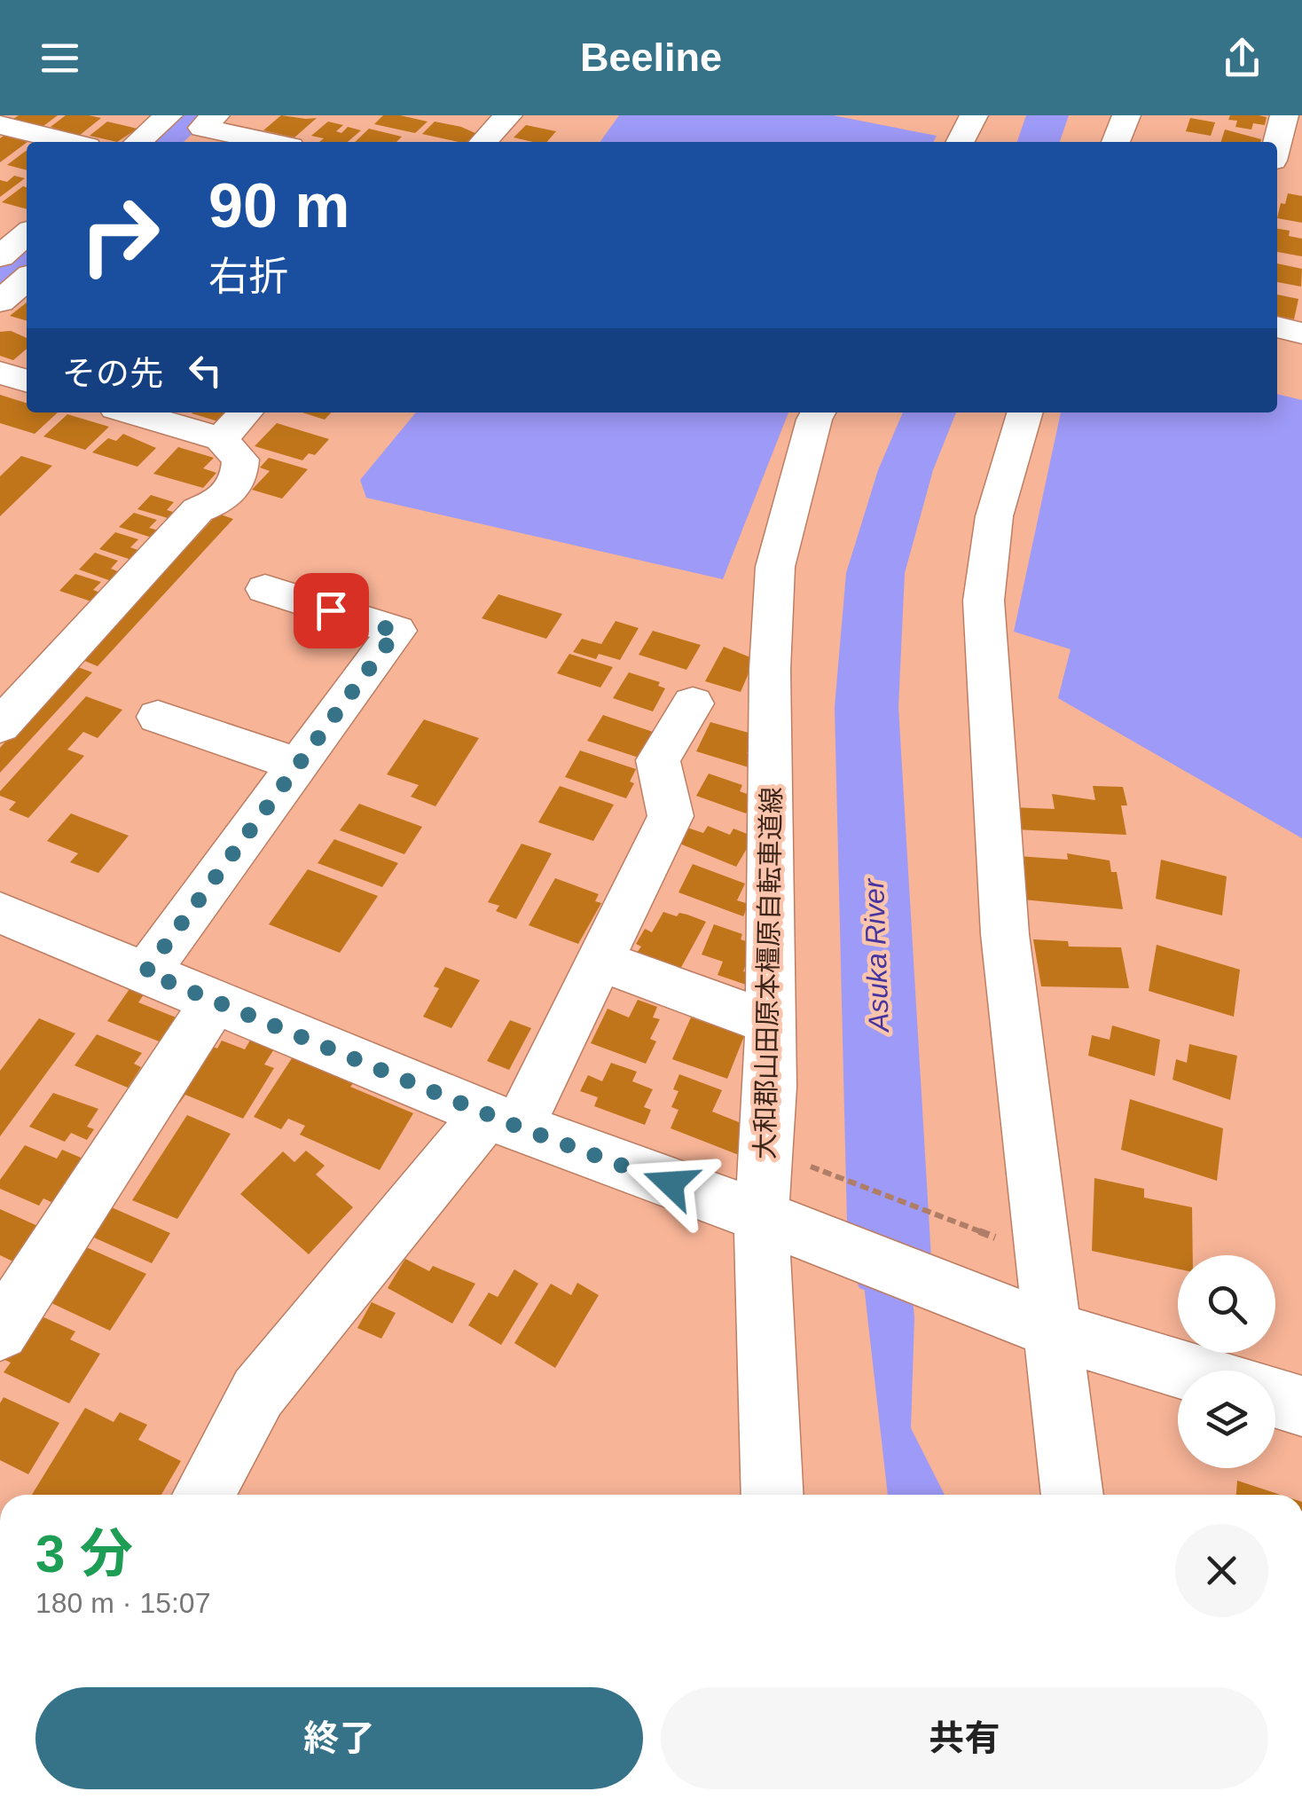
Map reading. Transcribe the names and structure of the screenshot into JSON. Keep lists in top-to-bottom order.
{
  "streets": {
    "street": ["大和郡山田原本橿原自転車道線"]
  },
  "water": ["Asuka River"],
  "page": {
    "header": "Beeline",
    "turn": ["90 m", "右折"],
    "then": "その先",
    "heading": ["3 分", "180 m · 15:07"],
    "buttons": ["終了", "共有"]
  }
}
